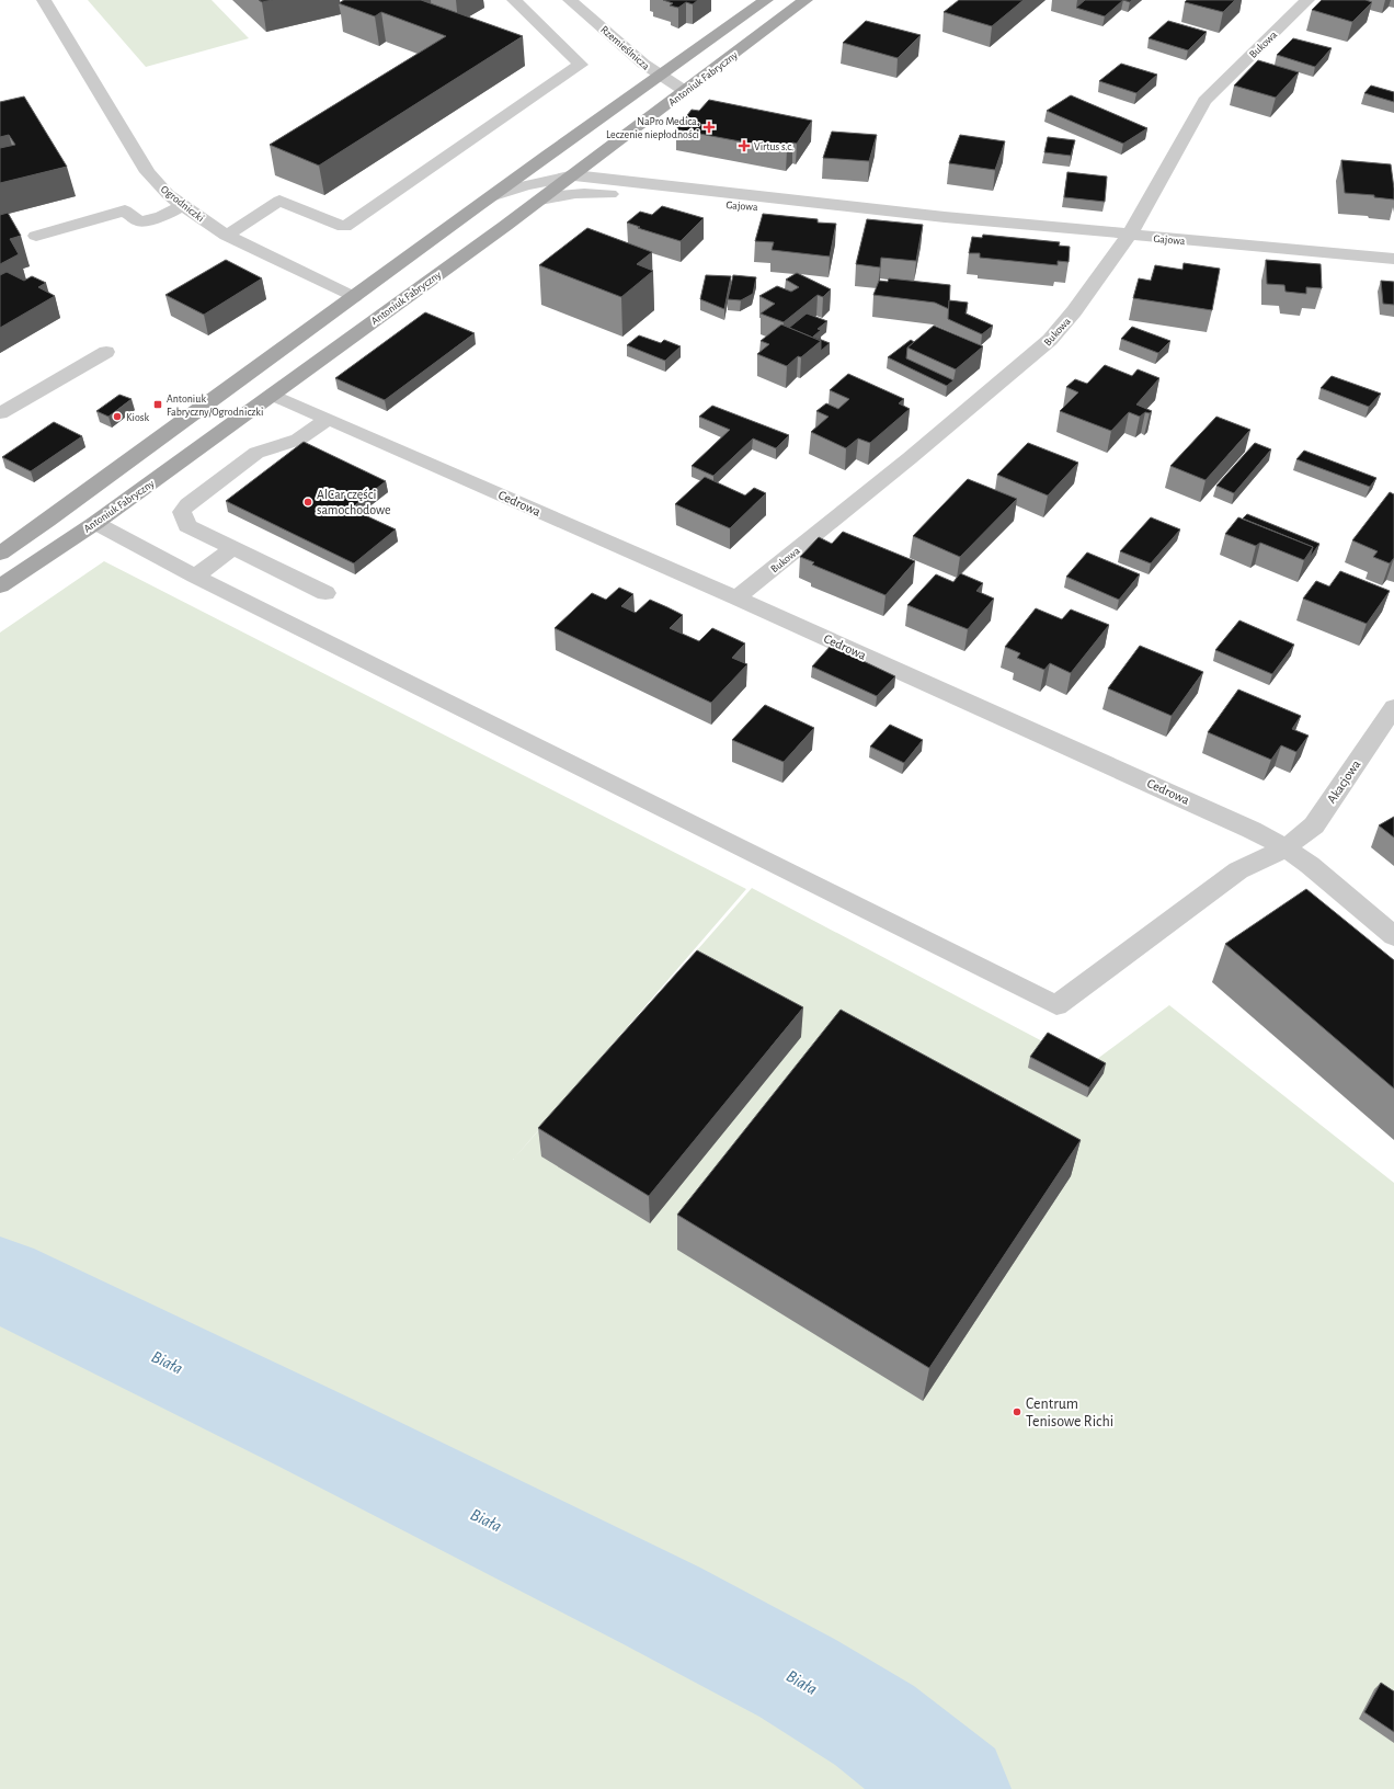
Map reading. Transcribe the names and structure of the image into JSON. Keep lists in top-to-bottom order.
{
  "streets": {
    "main road": ["Antoniuk Fabryczny"],
    "street": [
      "Bukowa",
      "Rzemieślnicza",
      "Ogrodniczki",
      "Gajowa",
      "Cedrowa",
      "Akacjowa"
    ]
  },
  "crossings": [
    ["Bukowa", "Gajowa"],
    ["Bukowa", "Cedrowa"],
    ["Rzemieślnicza", "Antoniuk Fabryczny"],
    ["Antoniuk Fabryczny", "Ogrodniczki"],
    ["Antoniuk Fabryczny", "Gajowa"],
    ["Antoniuk Fabryczny", "Cedrowa"],
    ["Cedrowa", "Akacjowa"]
  ],
  "water": ["Biała"],
  "places": {
    "health": ["NaPro Medica. Leczenie niepłodności", "Virtus s.c."],
    "transit": ["Antoniuk Fabryczny/Ogrodniczki"],
    "other": ["Kiosk", "AlCar części samochodowe", "Centrum Tenisowe Richi"]
  }
}
